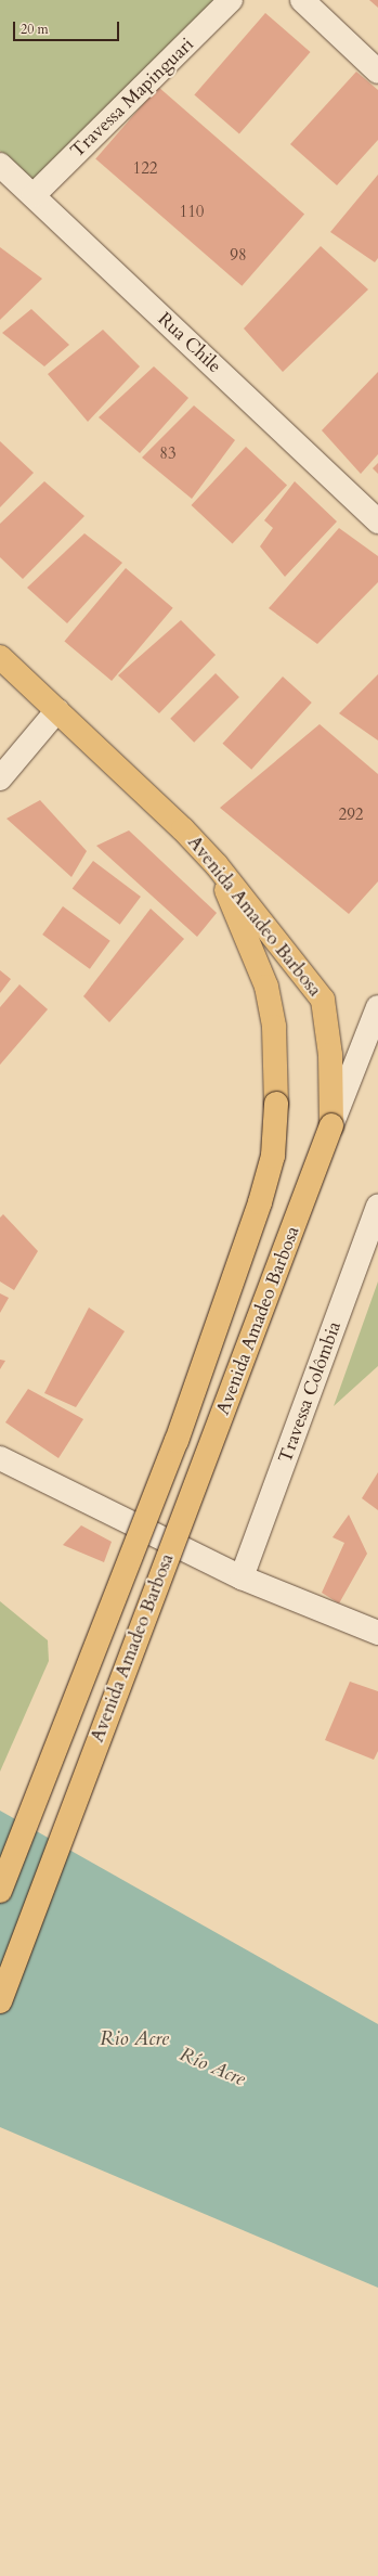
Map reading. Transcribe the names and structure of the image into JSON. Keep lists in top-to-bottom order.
{
  "streets": {
    "main road": ["Avenida Amadeo Barbosa"],
    "street": ["Travessa Mapinguari", "Rua Chile", "Travessa Colômbia"]
  },
  "crossings": [
    ["Travessa Mapinguari", "Rua Chile"]
  ],
  "water": ["Rio Acre", "Río Acre"],
  "house_numbers": [
    "122",
    "110",
    "98",
    "83",
    "292"
  ],
  "scale_bar": "20 m"
}
